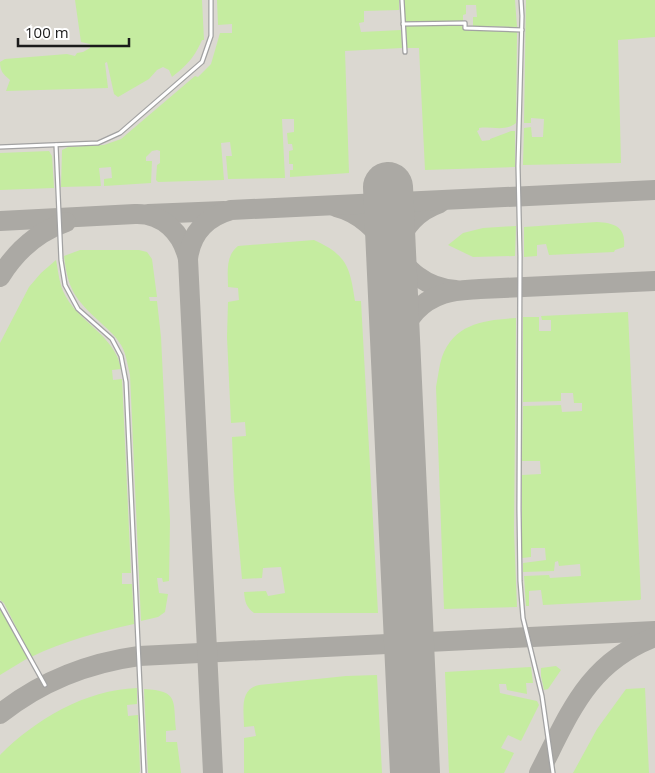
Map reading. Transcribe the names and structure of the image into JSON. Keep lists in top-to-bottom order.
{
  "scale_bar": "100 m"
}
